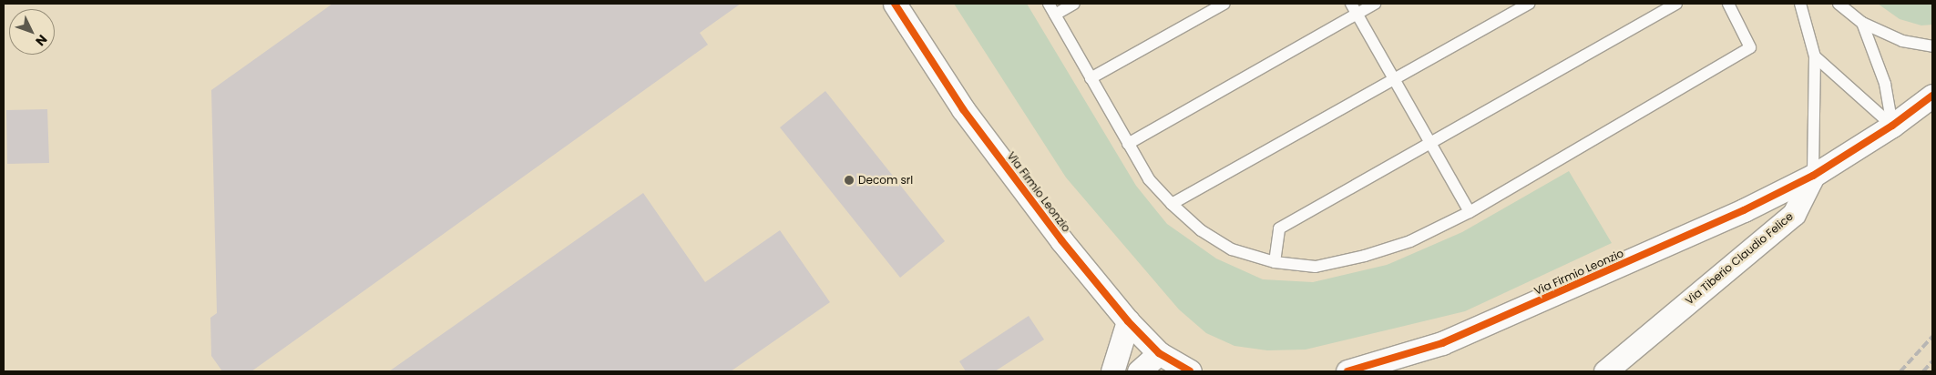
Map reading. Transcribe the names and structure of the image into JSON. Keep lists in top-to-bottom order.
{
  "streets": {
    "street": ["Via Firmio Leonzio", "Via Tiberio Claudio Felice"]
  },
  "crossings": [
    ["Via Firmio Leonzio", "Via Tiberio Claudio Felice"]
  ],
  "places": ["Decom srl"],
  "north": "bottom right"
}
